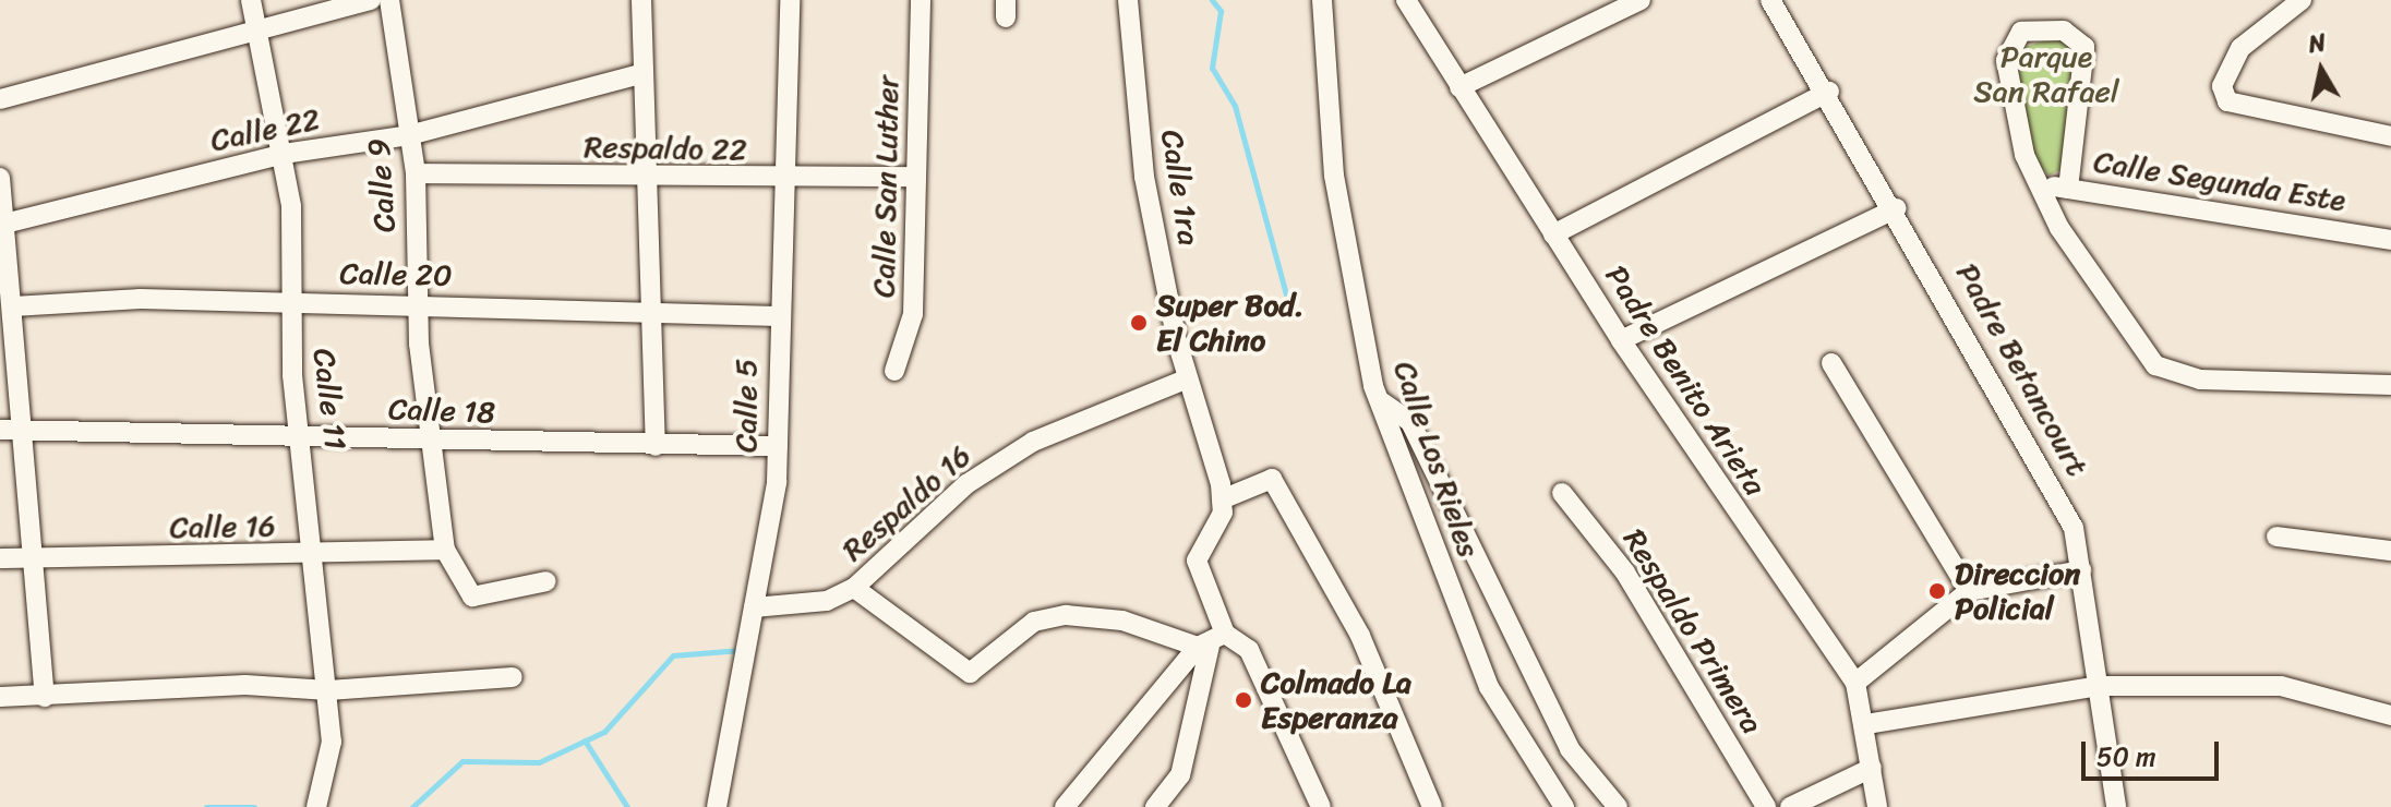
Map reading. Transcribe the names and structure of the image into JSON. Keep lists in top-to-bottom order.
{
  "streets": {
    "street": [
      "Calle 22",
      "Respaldo 22",
      "Calle Segunda Este",
      "Calle 9",
      "Calle San Luther",
      "Calle 1ra",
      "Calle 20",
      "Padre Betancourt",
      "Padre Benito Arieta",
      "Calle 11",
      "Calle 5",
      "Calle 18",
      "Calle Los Rieles",
      "Respaldo 16",
      "Calle 16",
      "Respaldo Primera"
    ]
  },
  "crossings": [
    ["Calle 22", "Calle 9"],
    ["Calle 22", "Calle 11"],
    ["Respaldo 22", "Calle 9"],
    ["Respaldo 22", "Calle San Luther"],
    ["Respaldo 22", "Calle 5"],
    ["Calle 9", "Calle 20"],
    ["Calle 9", "Calle 18"],
    ["Calle 9", "Calle 16"],
    ["Calle 1ra", "Respaldo 16"],
    ["Calle 20", "Calle 11"],
    ["Calle 20", "Calle 5"],
    ["Calle 11", "Calle 18"],
    ["Calle 11", "Calle 16"],
    ["Calle 5", "Calle 18"],
    ["Calle 5", "Respaldo 16"]
  ],
  "parks": ["Parque San Rafael"],
  "places": ["Super Bod. El Chino", "Direccion Policial", "Colmado La Esperanza"],
  "scale_bar": "50 m",
  "north": "top"
}
